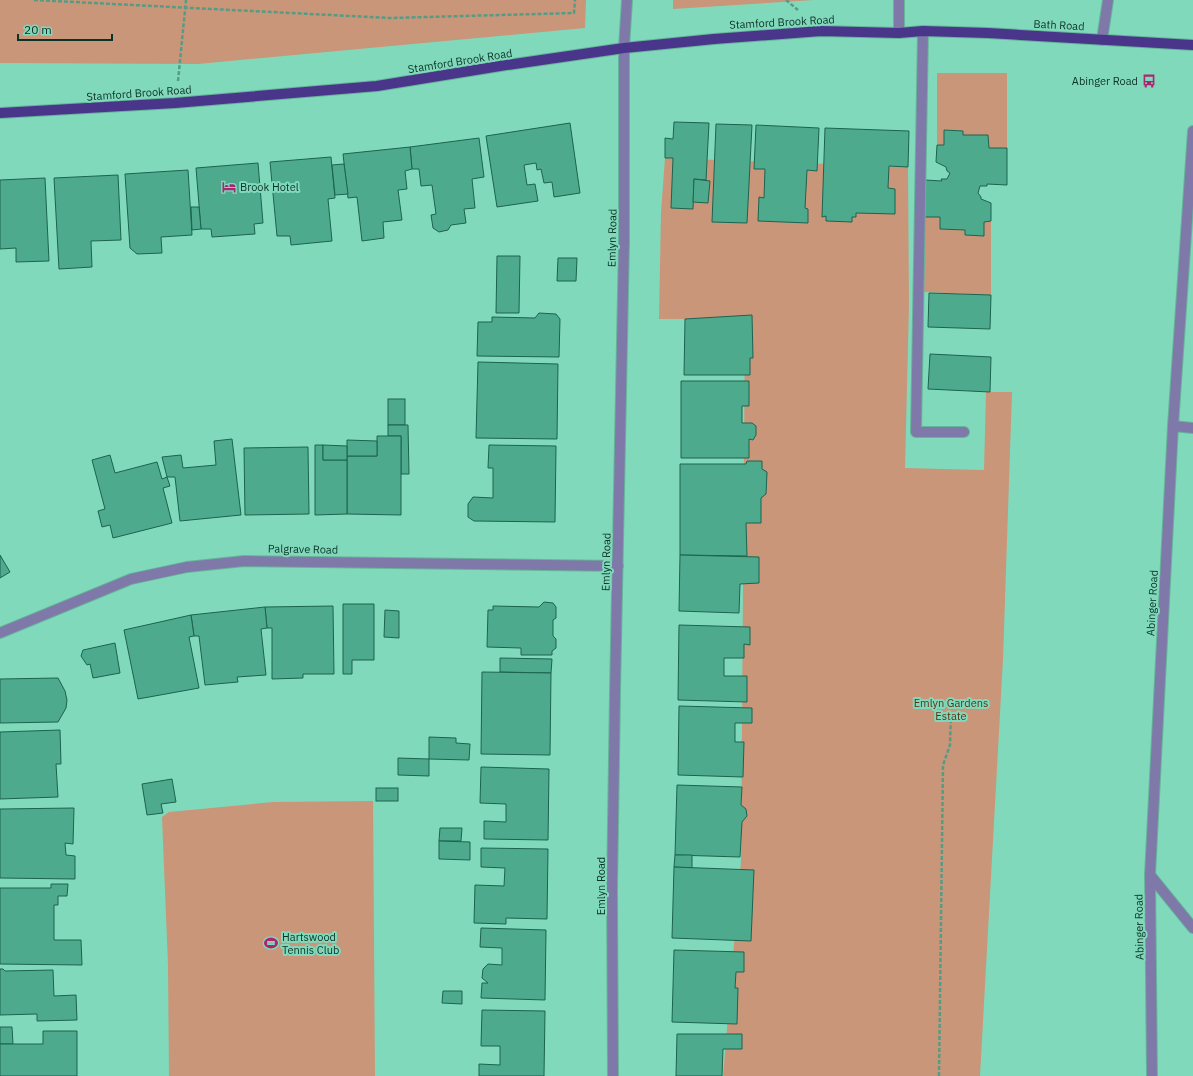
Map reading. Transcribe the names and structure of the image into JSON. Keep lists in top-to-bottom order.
{
  "streets": {
    "main road": ["Stamford Brook Road", "Bath Road"],
    "street": ["Emlyn Road", "Palgrave Road", "Abinger Road"]
  },
  "crossings": [
    ["Stamford Brook Road", "Bath Road"],
    ["Stamford Brook Road", "Emlyn Road"],
    ["Emlyn Road", "Palgrave Road"]
  ],
  "parks": ["Emlyn Gardens Estate"],
  "places": {
    "bus stop": ["Abinger Road"],
    "hotel": ["Brook Hotel"],
    "sports": ["Hartswood Tennis Club"]
  },
  "scale_bar": "20 m"
}
